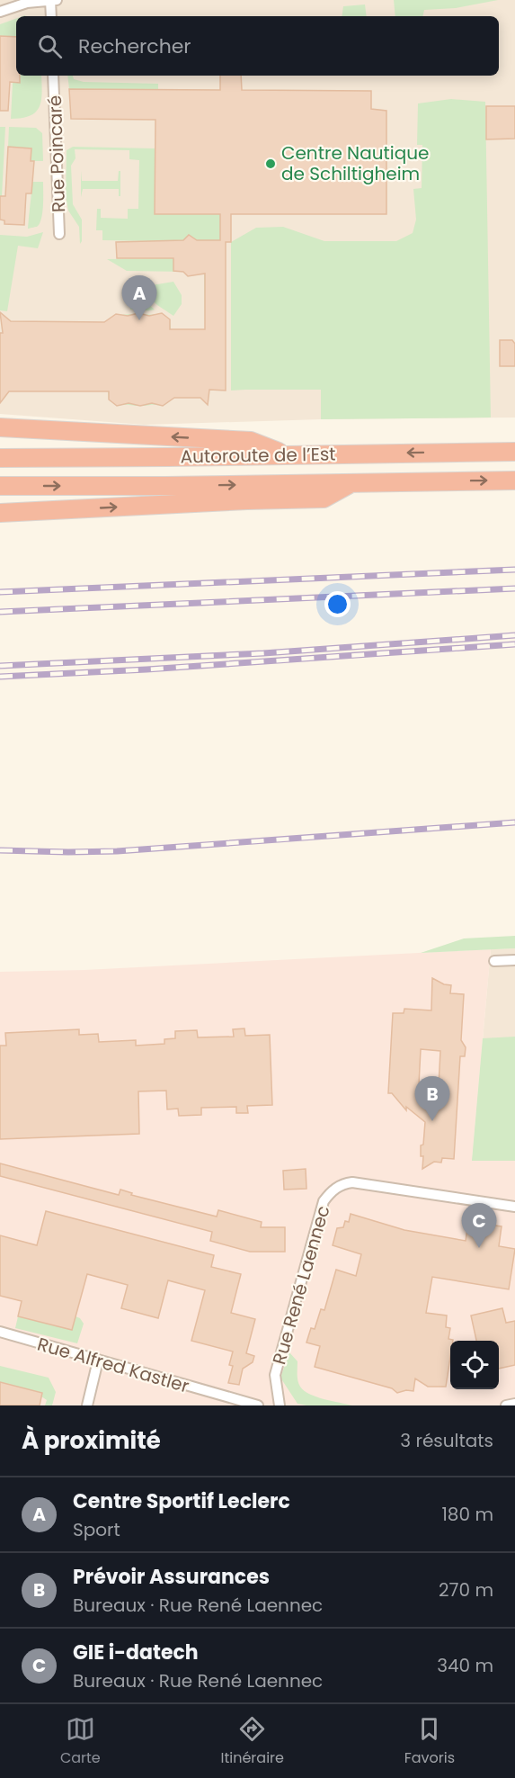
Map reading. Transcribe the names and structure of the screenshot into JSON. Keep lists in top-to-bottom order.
{
  "streets": {
    "highway": ["Autoroute de l’Est"],
    "street": ["Rue Poincaré", "Rue René Laennec", "Rue Alfred Kastler"]
  },
  "places": ["Centre Nautique de Schiltigheim"],
  "page": {
    "search": "Rechercher",
    "pins": ["A", "B", "C"],
    "heading": ["À proximité", "3 résultats"],
    "list": [
      {
        "mark": "A",
        "name": "Centre Sportif Leclerc",
        "note": "Sport",
        "value": "180 m"
      },
      {
        "mark": "B",
        "name": "Prévoir Assurances",
        "note": "Bureaux · Rue René Laennec",
        "value": "270 m"
      },
      {
        "mark": "C",
        "name": "GIE i-datech",
        "note": "Bureaux · Rue René Laennec",
        "value": "340 m"
      }
    ],
    "nav": ["Carte", "Itinéraire", "Favoris"]
  }
}
